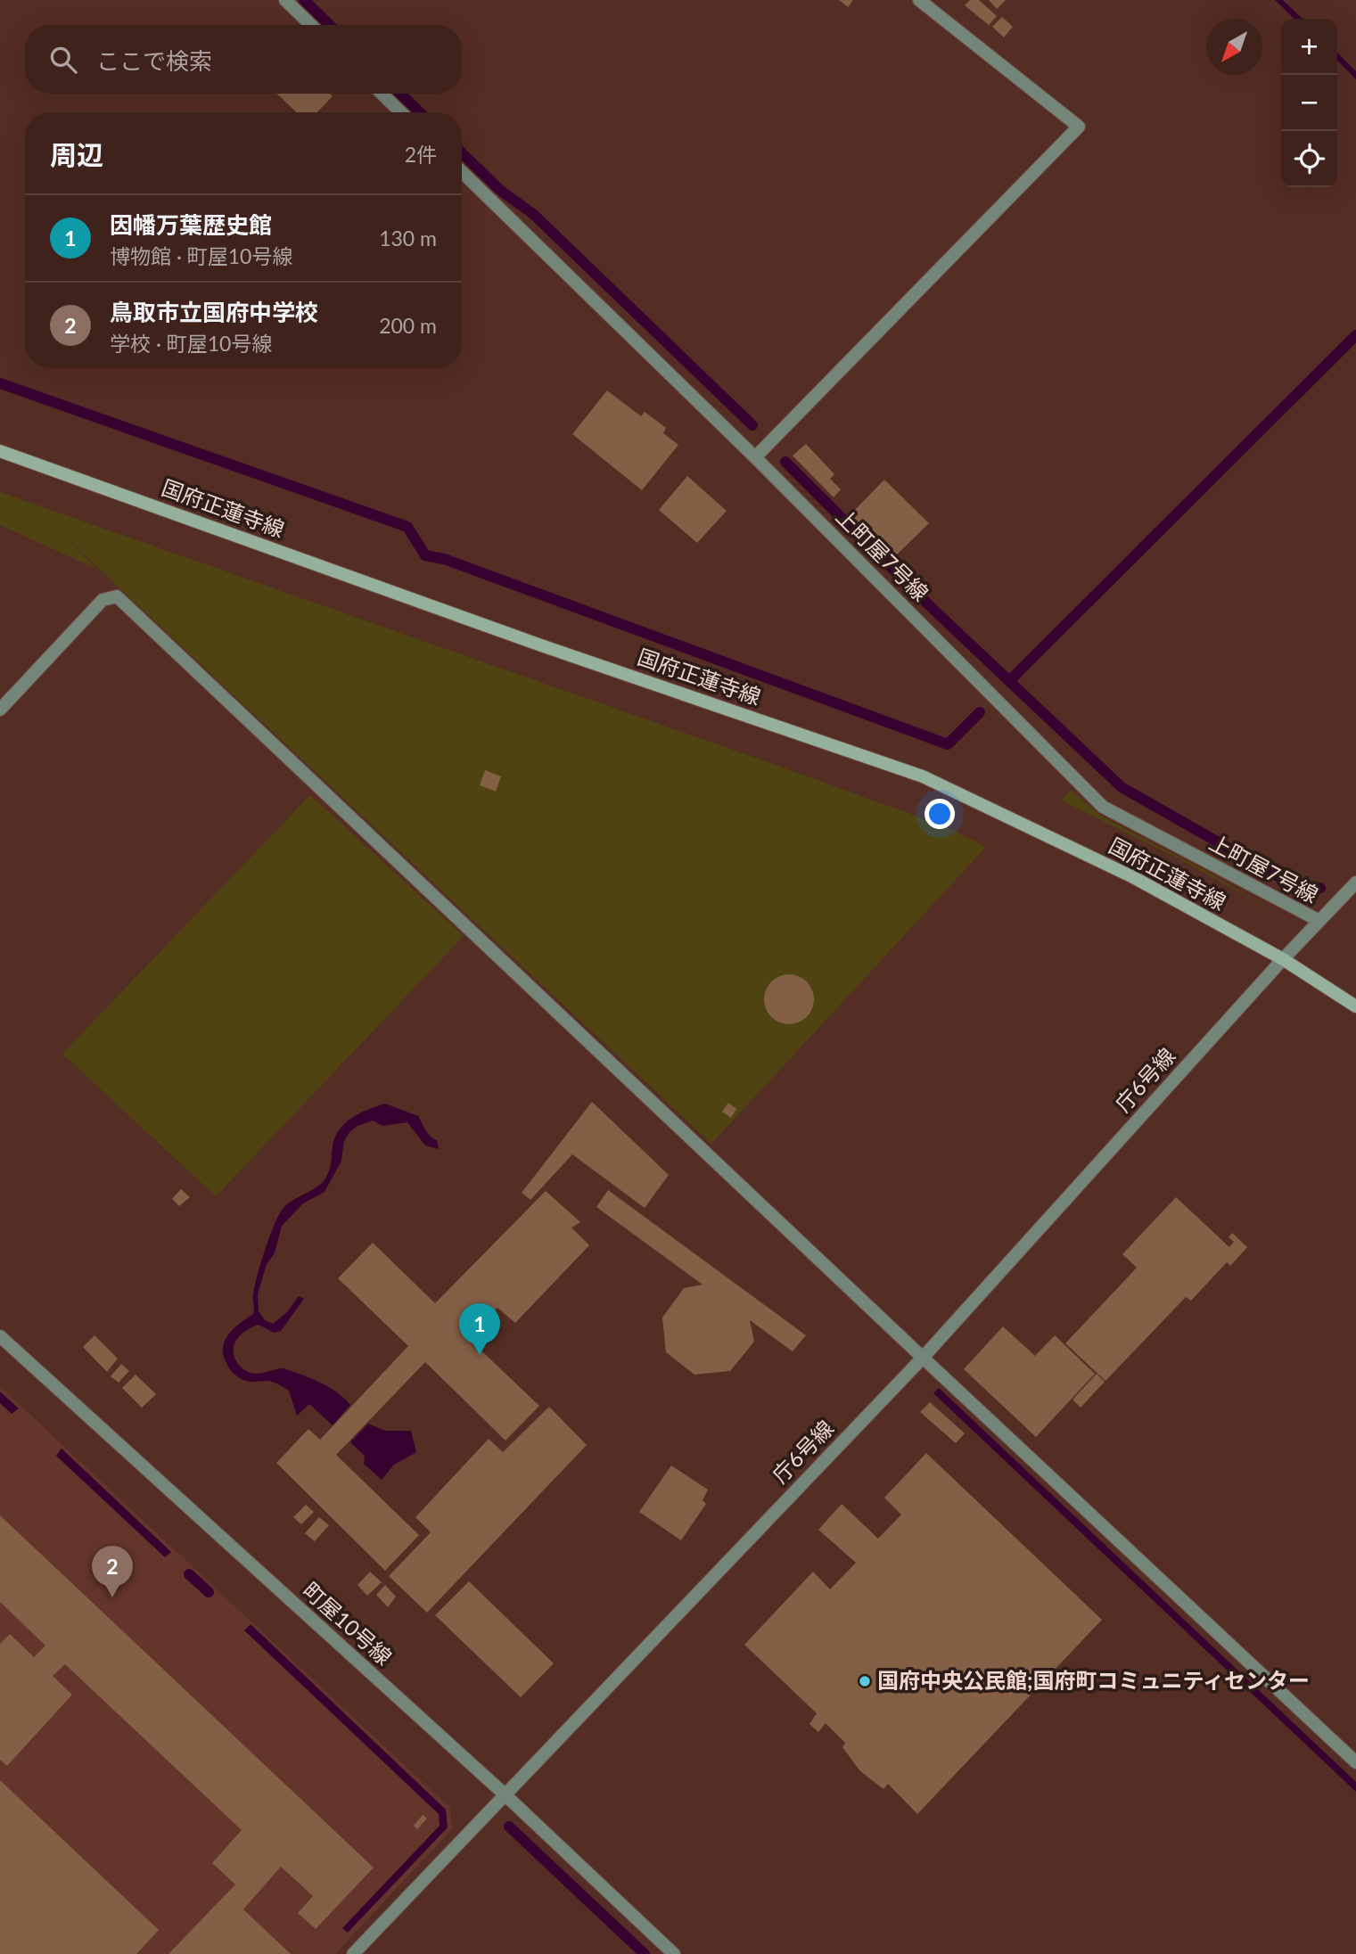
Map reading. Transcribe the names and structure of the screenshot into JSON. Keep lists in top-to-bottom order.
{
  "streets": {
    "main road": ["国府正蓮寺線"],
    "street": ["上町屋7号線", "庁6号線", "町屋10号線"]
  },
  "crossings": [
    ["国府正蓮寺線", "庁6号線"],
    ["上町屋7号線", "庁6号線"],
    ["庁6号線", "町屋10号線"]
  ],
  "places": ["国府中央公民館;国府町コミュニティセンター"],
  "north": "bottom left",
  "page": {
    "map_buttons": ["+", "−"],
    "search": "ここで検索",
    "heading": ["周辺", "2件"],
    "list": [
      {
        "mark": "1",
        "name": "因幡万葉歴史館",
        "note": "博物館 · 町屋10号線",
        "value": "130 m"
      },
      {
        "mark": "2",
        "name": "鳥取市立国府中学校",
        "note": "学校 · 町屋10号線",
        "value": "200 m"
      }
    ],
    "pins": ["1", "2"]
  }
}
